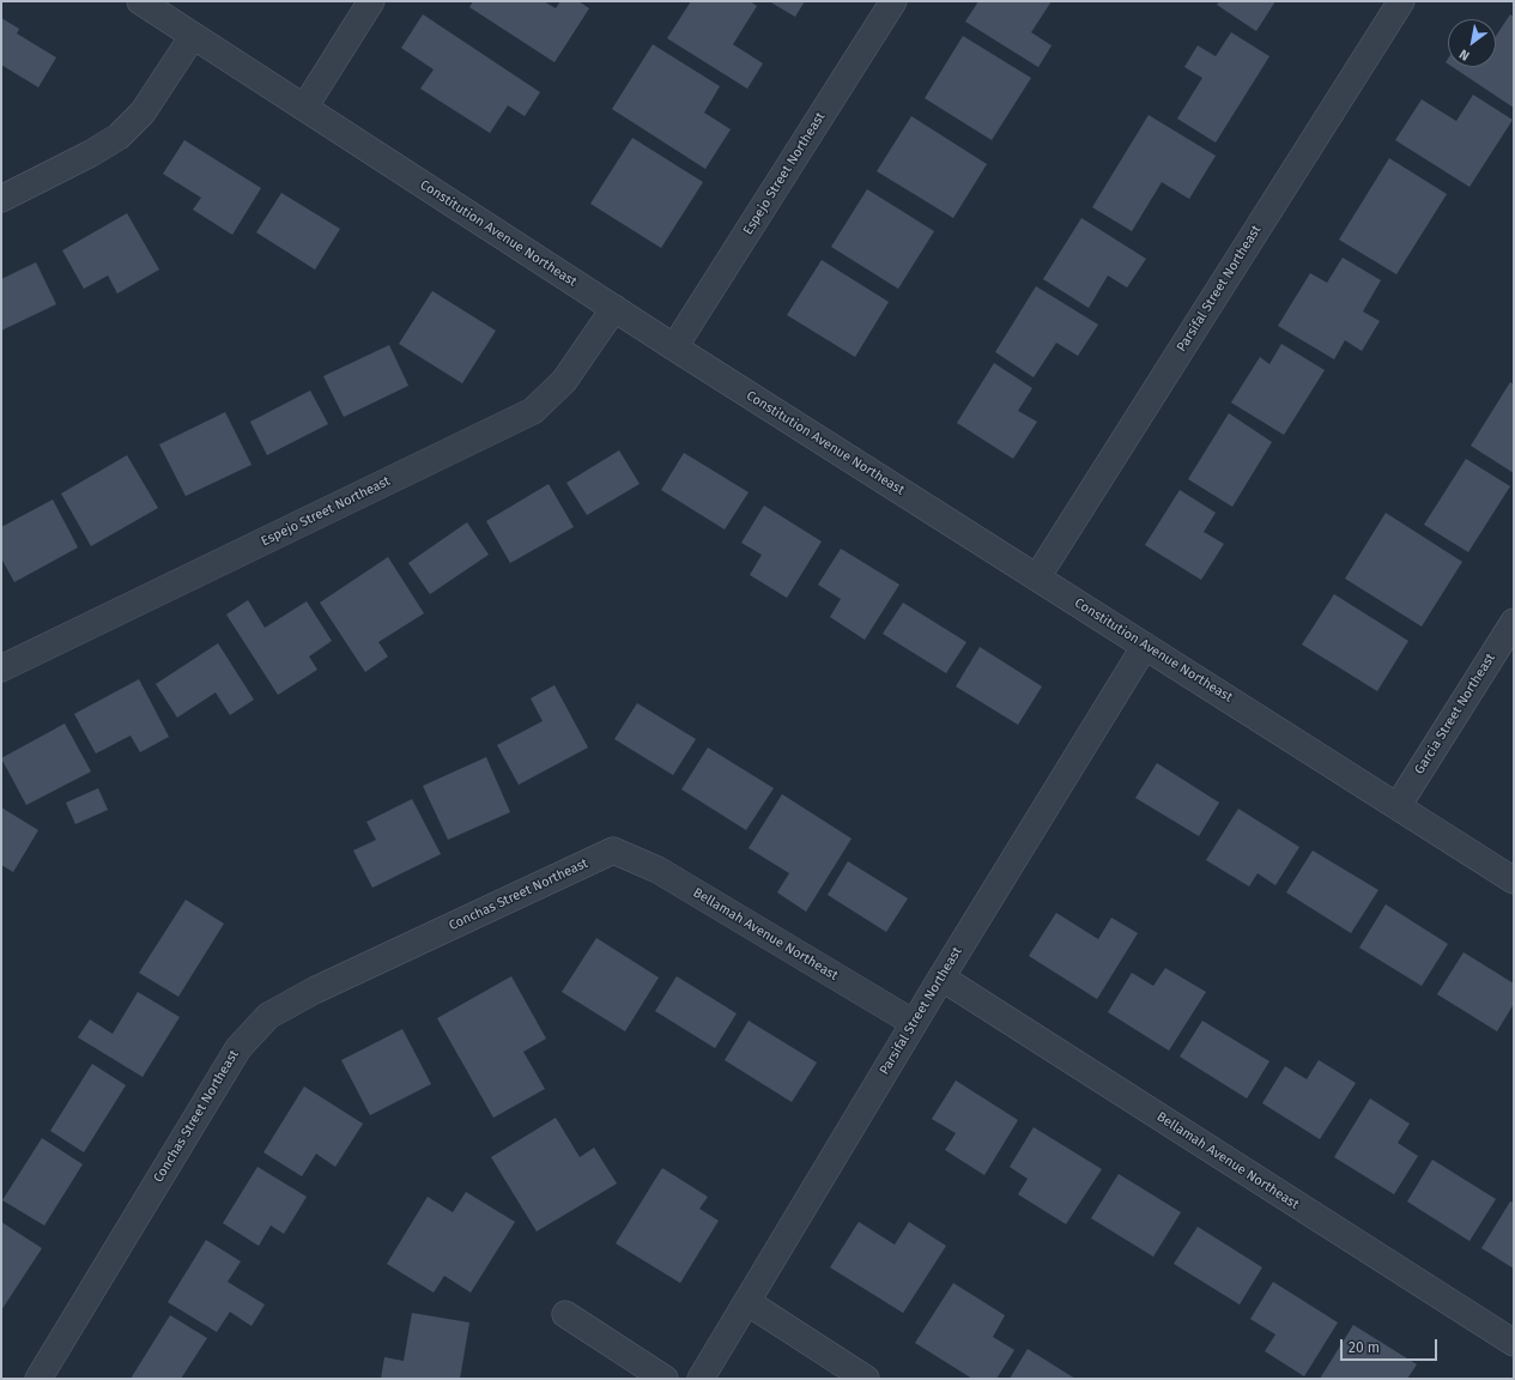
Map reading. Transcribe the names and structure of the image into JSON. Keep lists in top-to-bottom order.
{
  "streets": {
    "street": [
      "Espejo Street Northeast",
      "Constitution Avenue Northeast",
      "Parsifal Street Northeast",
      "Garcia Street Northeast",
      "Conchas Street Northeast",
      "Bellamah Avenue Northeast"
    ]
  },
  "crossings": [
    ["Espejo Street Northeast", "Constitution Avenue Northeast"],
    ["Constitution Avenue Northeast", "Parsifal Street Northeast"],
    ["Constitution Avenue Northeast", "Garcia Street Northeast"],
    ["Parsifal Street Northeast", "Bellamah Avenue Northeast"],
    ["Conchas Street Northeast", "Bellamah Avenue Northeast"]
  ],
  "scale_bar": "20 m",
  "north": "bottom left"
}
